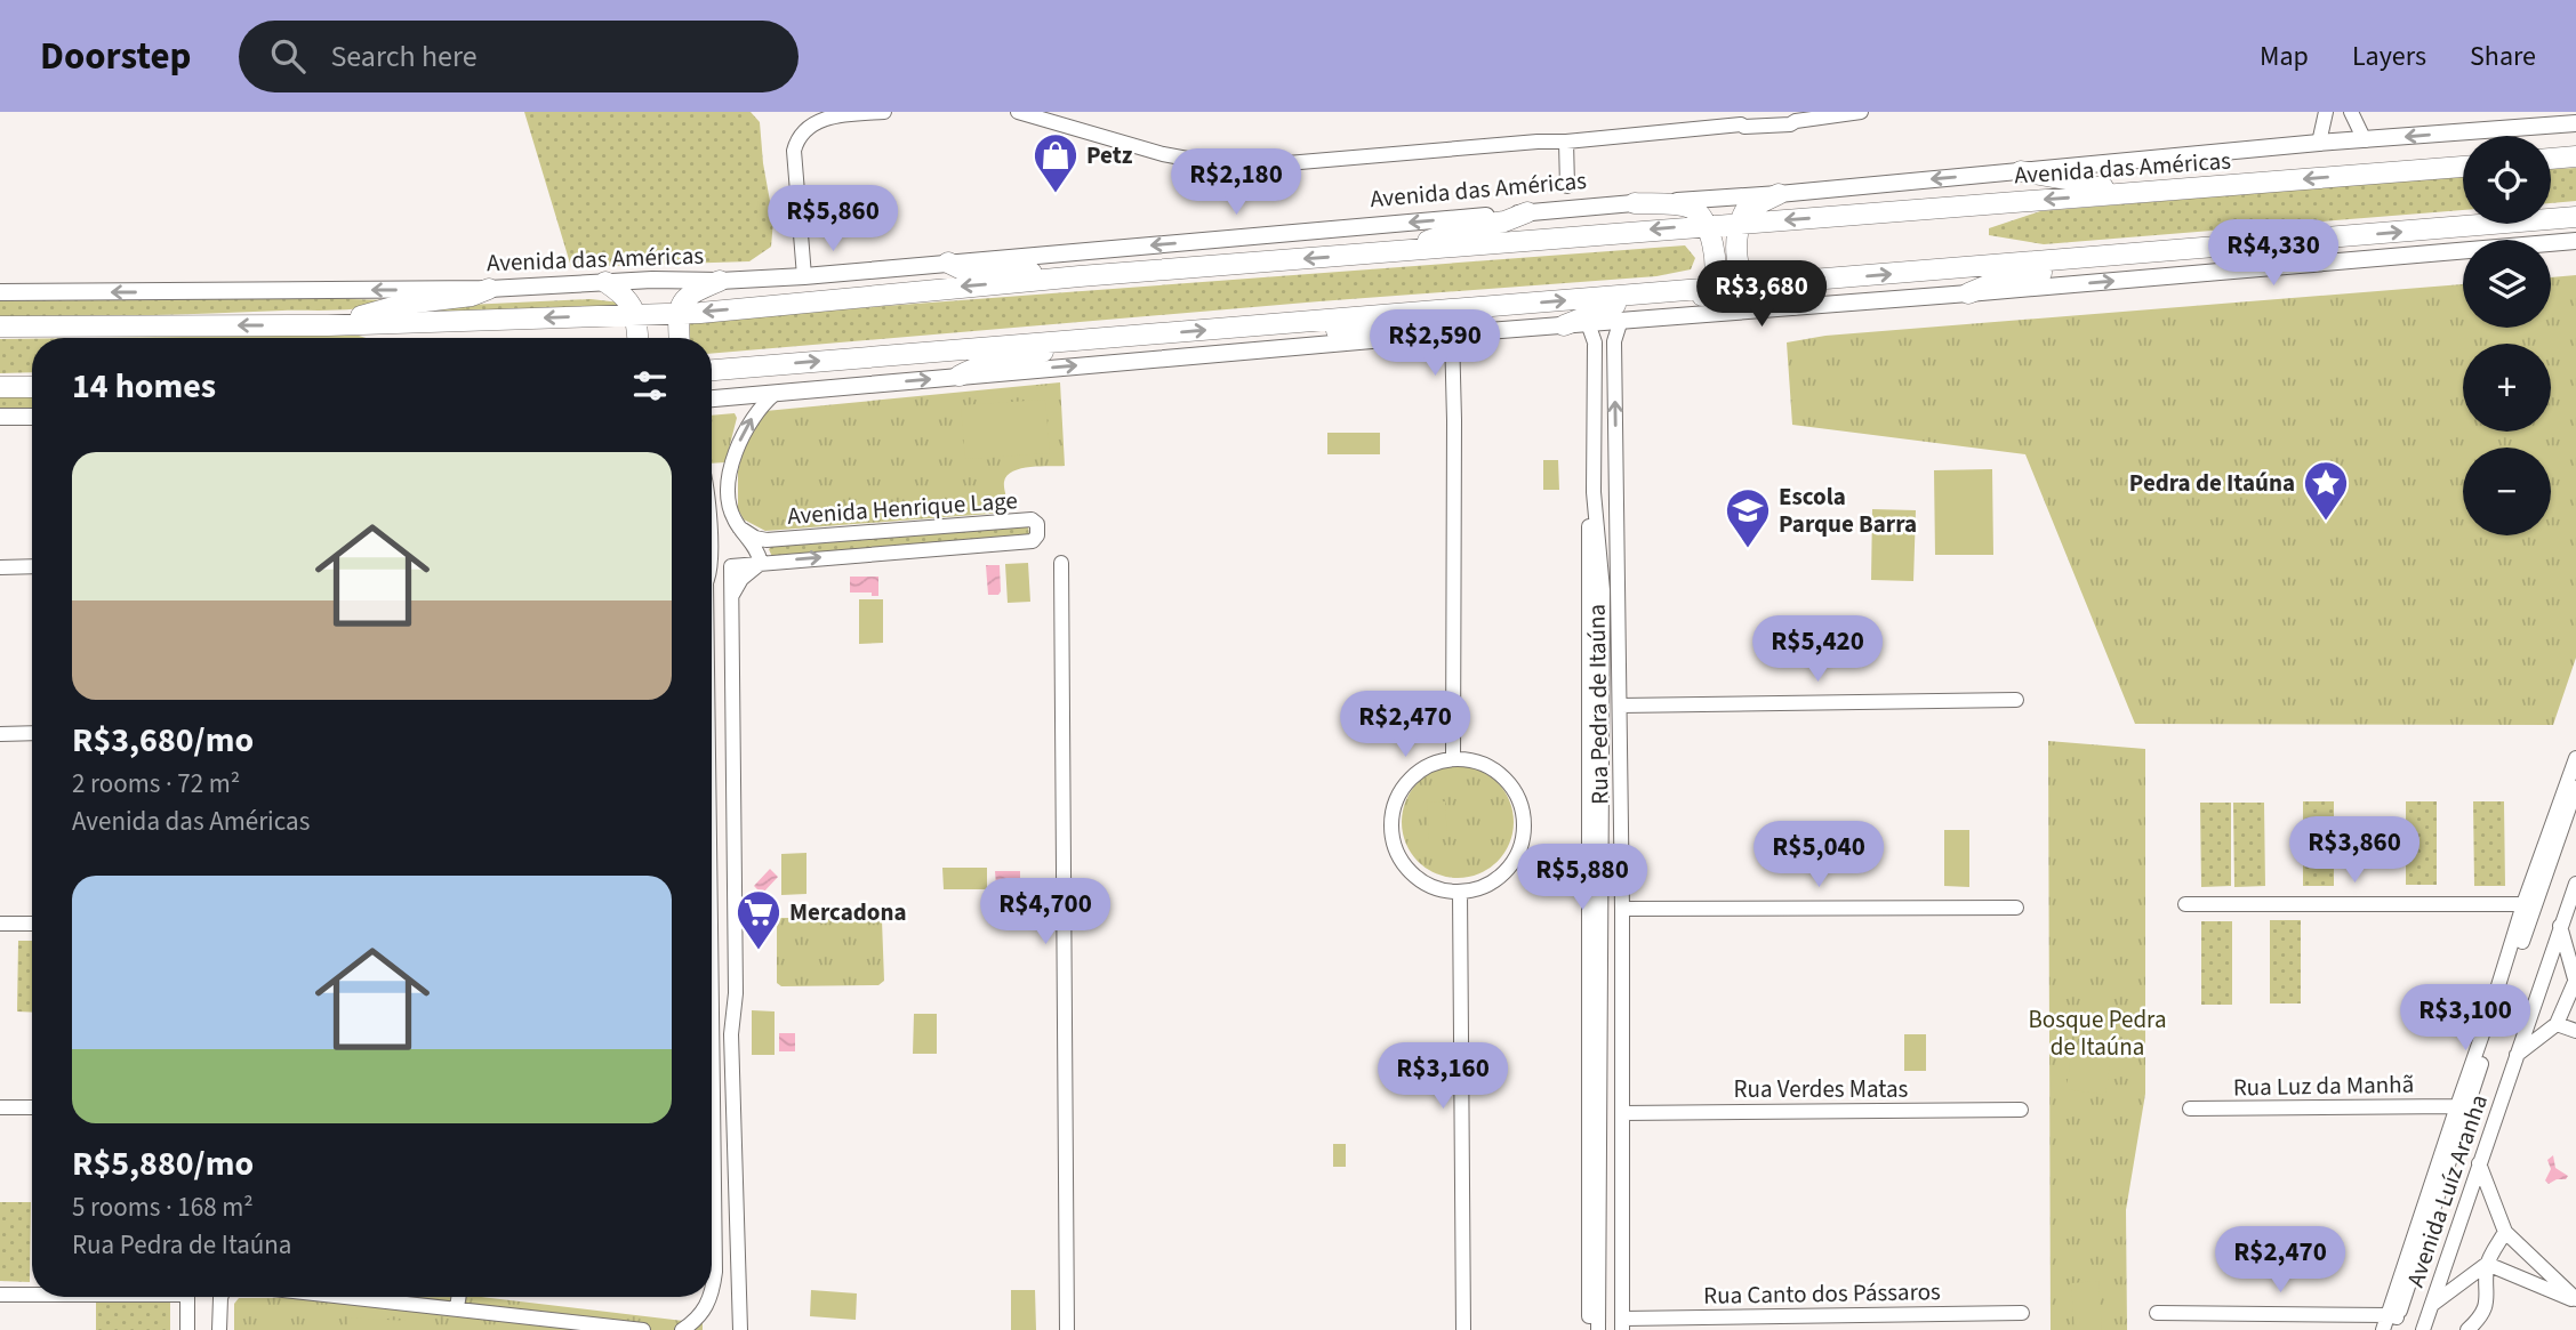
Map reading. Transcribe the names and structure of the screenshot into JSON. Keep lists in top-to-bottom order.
{
  "streets": {
    "highway": ["Avenida das Américas"],
    "street": [
      "Avenida Henrique Lage",
      "Rua Pedra de Itaúna",
      "Rua Luz da Manhã",
      "Rua Verdes Matas",
      "Avenida Luíz Aranha",
      "Rua Canto dos Pássaros"
    ]
  },
  "crossings": [
    ["Rua Pedra de Itaúna", "Rua Verdes Matas"],
    ["Rua Pedra de Itaúna", "Rua Canto dos Pássaros"]
  ],
  "parks": ["Bosque Pedra de Itaúna"],
  "places": {
    "shop": ["Petz"],
    "place": ["Pedra de Itaúna"],
    "school or university": ["Escola Parque Barra"],
    "supermarket": ["Mercadona"]
  },
  "page": {
    "header": "Doorstep",
    "search": "Search here",
    "nav": ["Map", "Layers", "Share"],
    "map_buttons": ["+", "−"],
    "price": [
      "R$2,180",
      "R$5,860",
      "R$4,330",
      "R$3,680",
      "R$2,590",
      "R$5,420",
      "R$2,470",
      "R$3,860",
      "R$5,040",
      "R$5,880",
      "R$4,700",
      "R$3,100",
      "R$3,160",
      "R$2,470"
    ],
    "heading": "14 homes",
    "list": [
      {
        "name": "R$3,680/mo",
        "note": "2 rooms · 72 m² · Avenida das Américas"
      },
      {
        "name": "R$5,880/mo",
        "note": "5 rooms · 168 m² · Rua Pedra de Itaúna"
      }
    ]
  }
}
